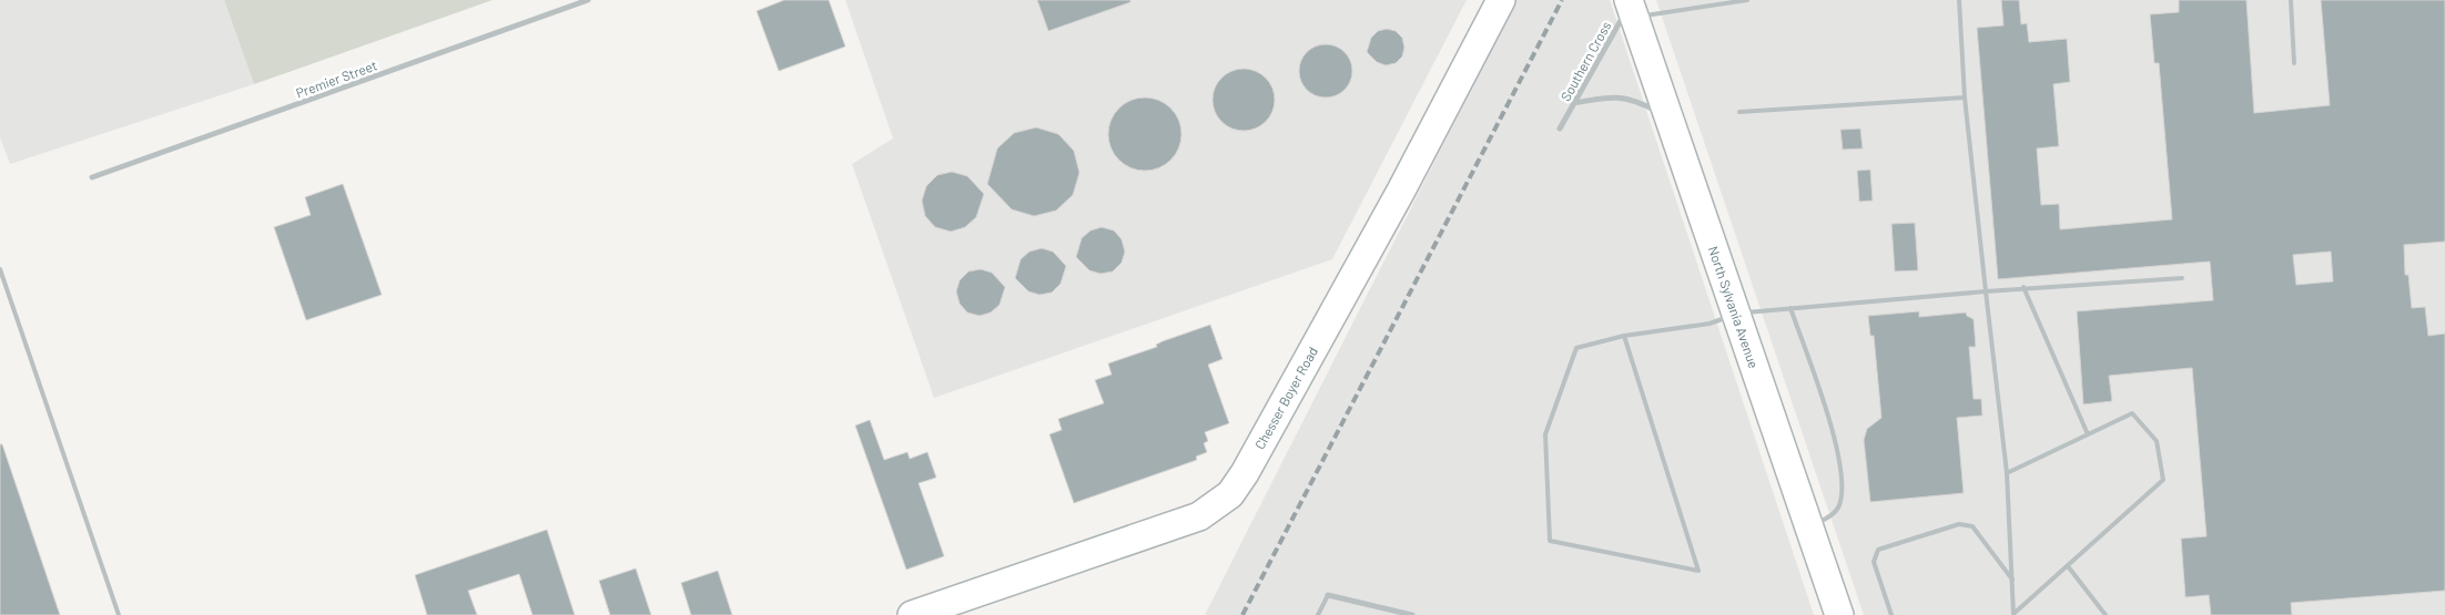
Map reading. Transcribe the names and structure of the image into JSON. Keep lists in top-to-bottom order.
{
  "streets": {
    "street": [
      "Southern Cross",
      "Premier Street",
      "North Sylvania Avenue",
      "Chesser Boyer Road"
    ]
  },
  "crossings": [
    ["Southern Cross", "North Sylvania Avenue"]
  ]
}
